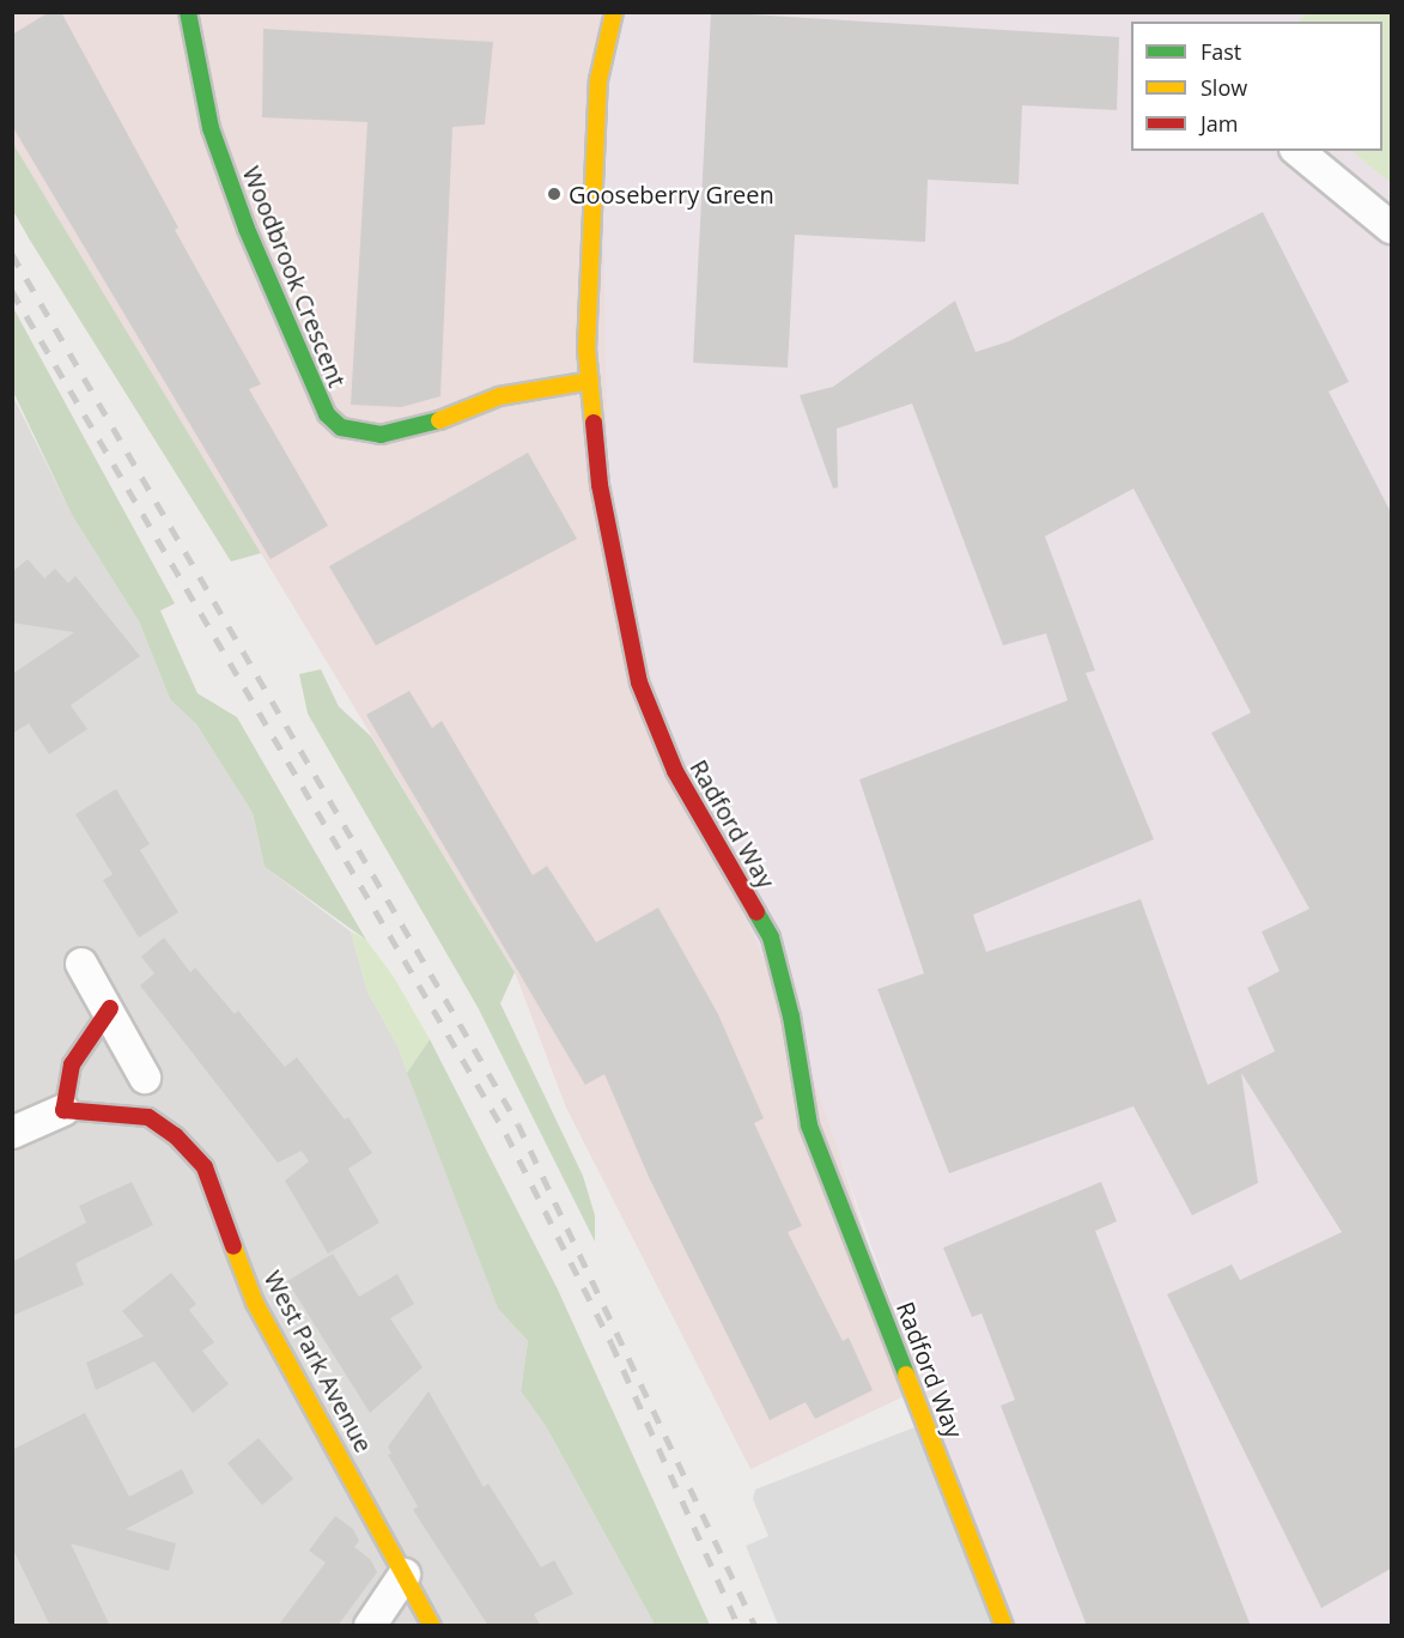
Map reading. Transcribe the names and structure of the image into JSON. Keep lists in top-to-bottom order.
{
  "streets": {
    "street": ["Woodbrook Crescent", "Radford Way", "West Park Avenue"]
  },
  "crossings": [
    ["Woodbrook Crescent", "Radford Way"]
  ],
  "places": ["Gooseberry Green"],
  "legend": ["Fast", "Slow", "Jam"]
}
